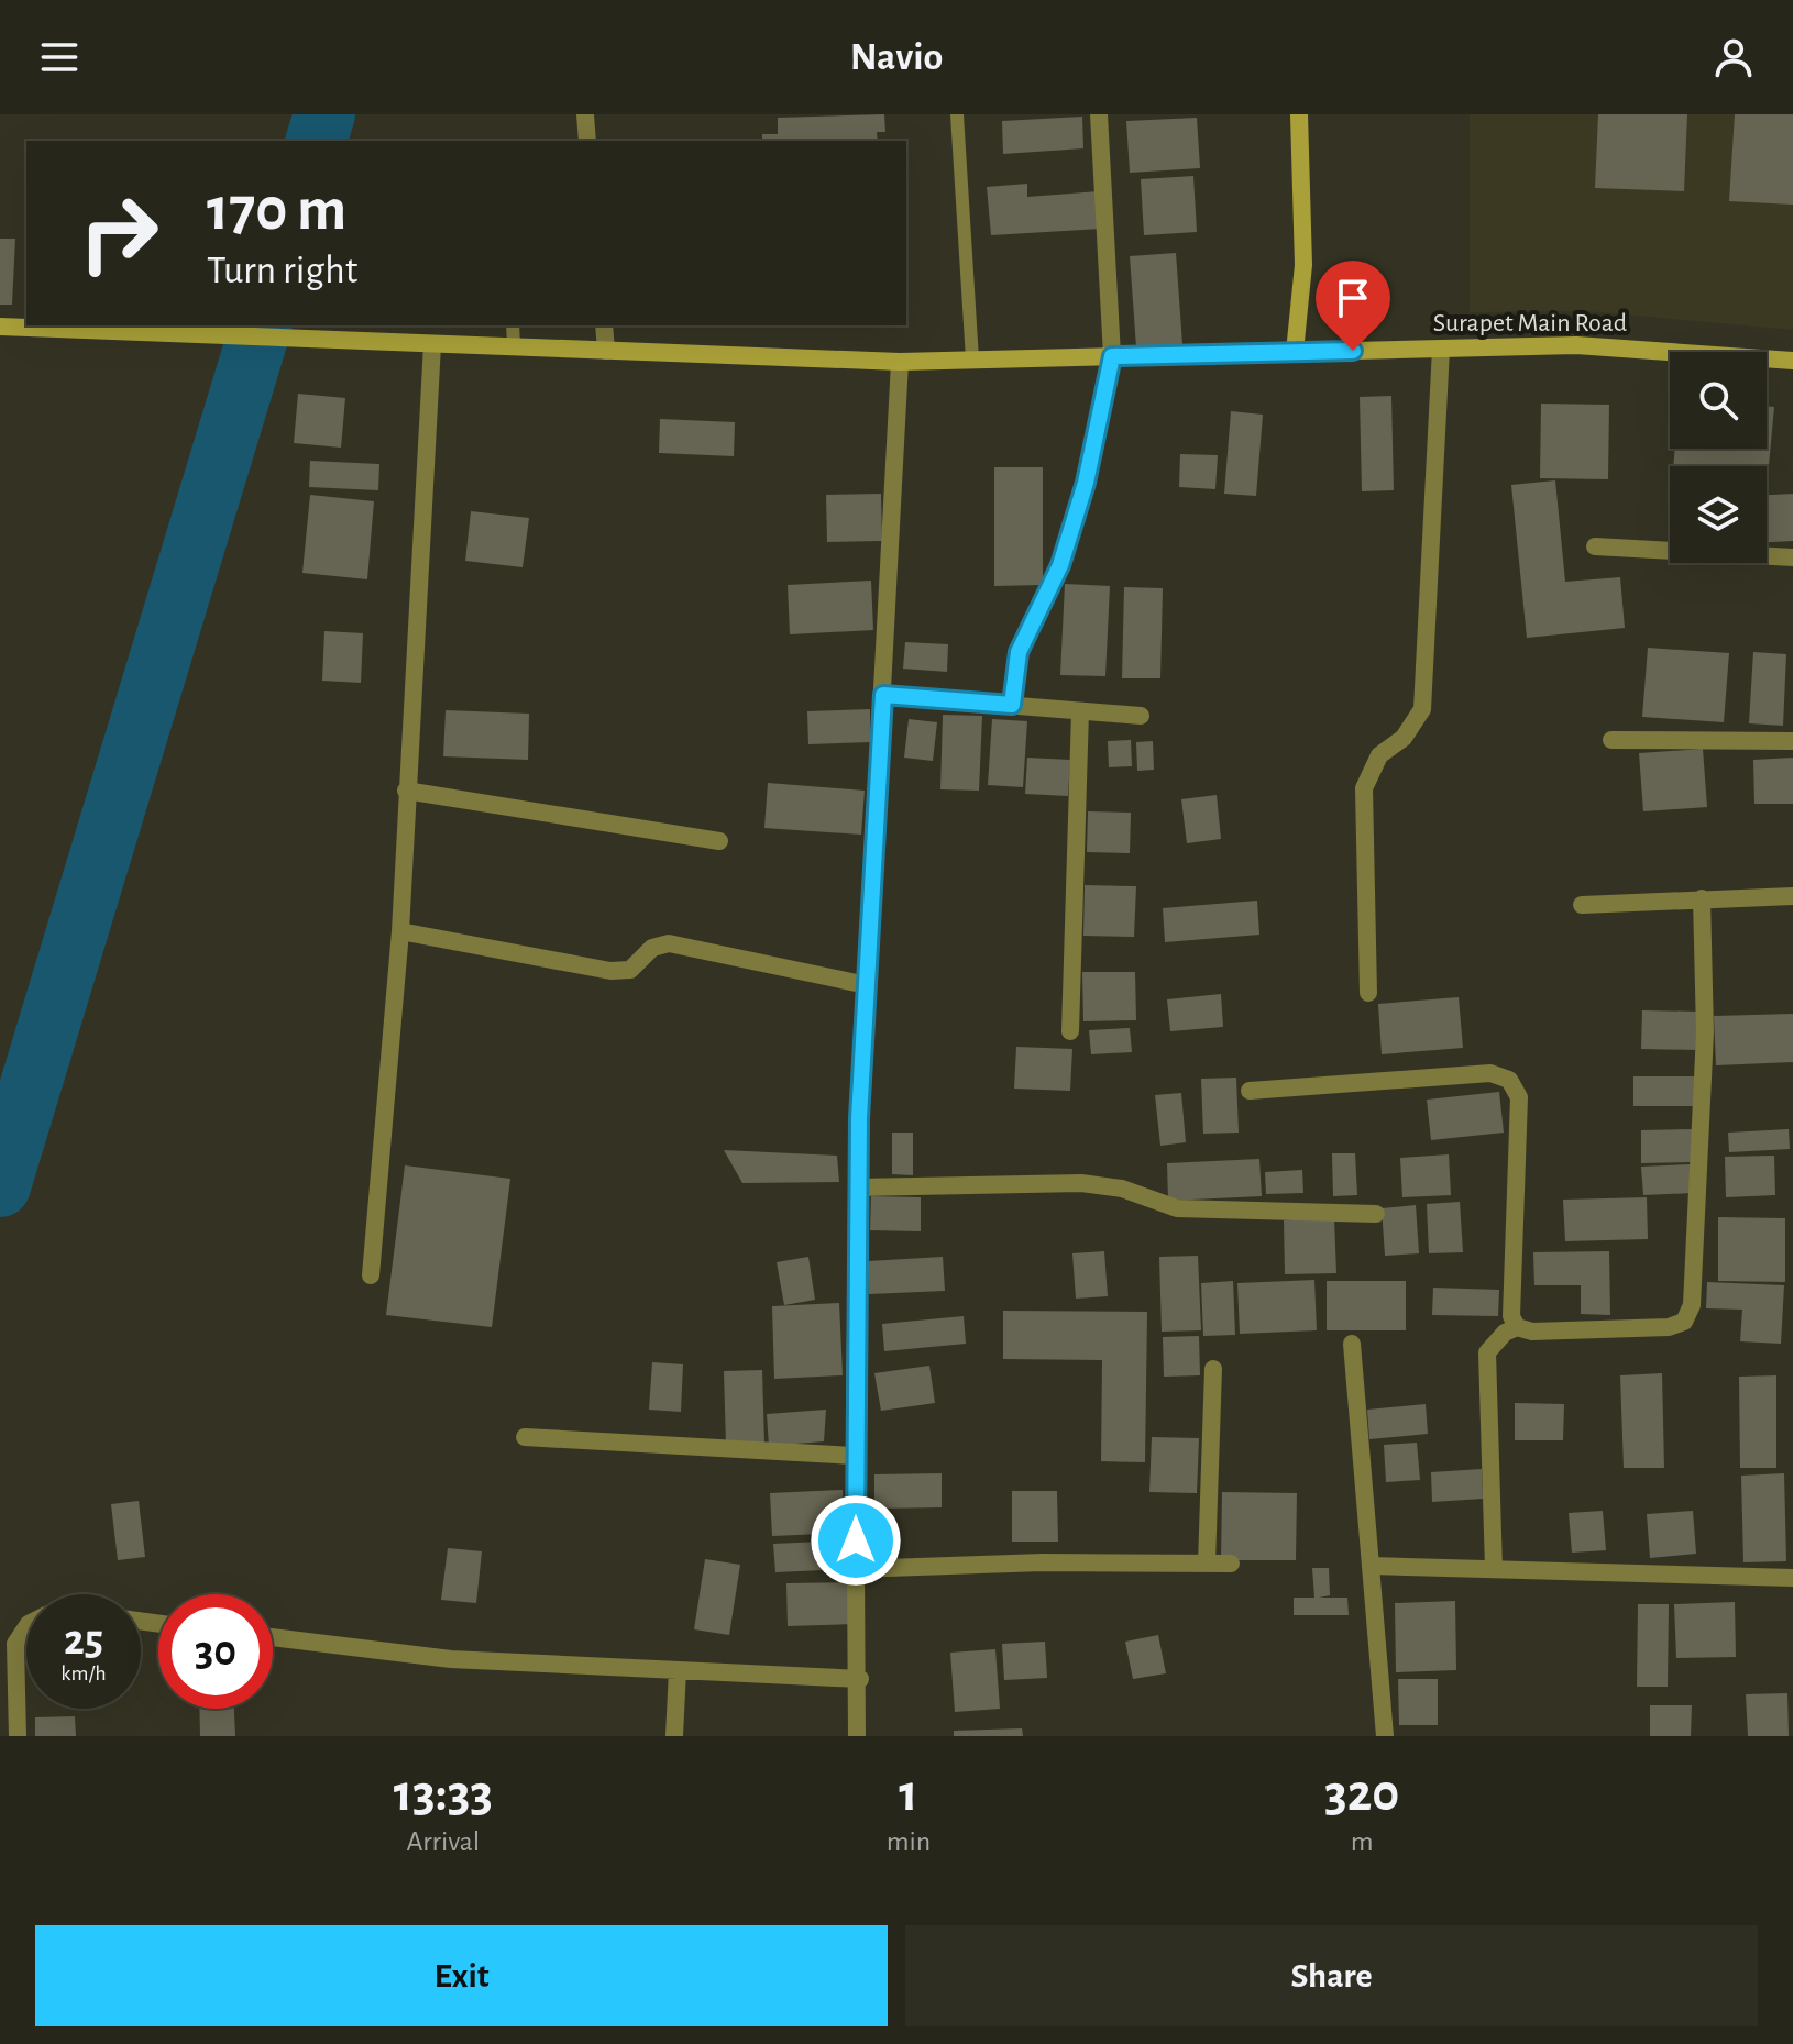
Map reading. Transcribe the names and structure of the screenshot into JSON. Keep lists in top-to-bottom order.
{
  "streets": {
    "main road": ["Surapet Main Road"]
  },
  "page": {
    "header": "Navio",
    "turn": ["170 m", "Turn right"],
    "speed": "25 km/h",
    "limit": "30",
    "eta": [
      "13:33",
      "Arrival",
      "1",
      "min",
      "320",
      "m"
    ],
    "buttons": ["Exit", "Share"]
  }
}
